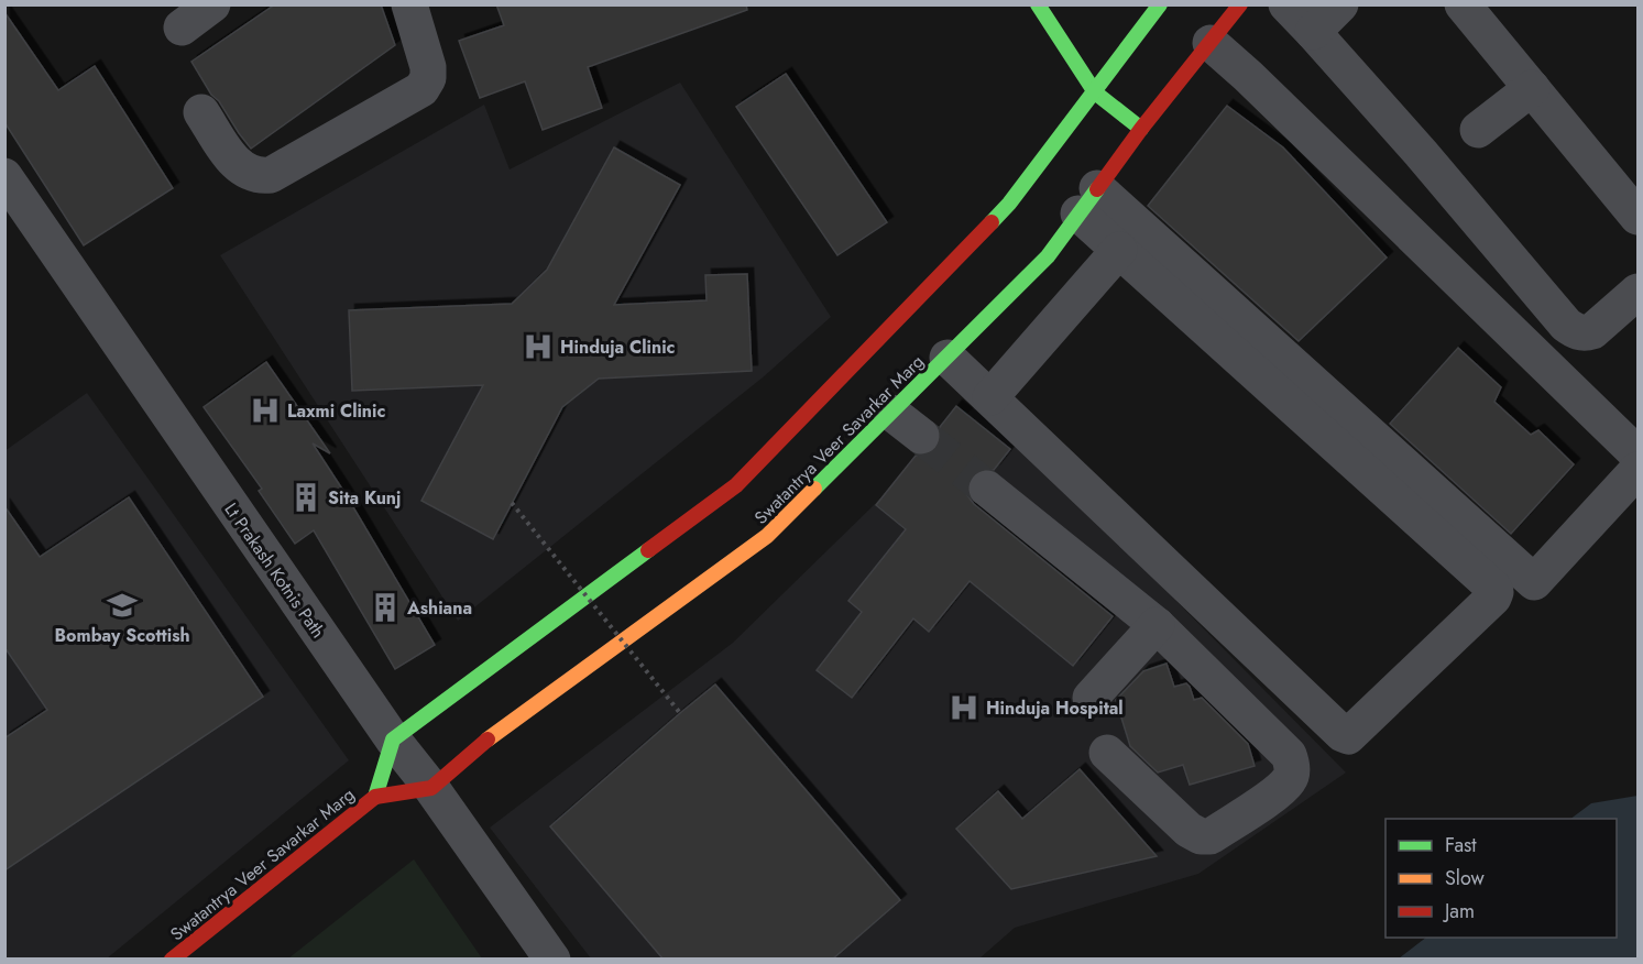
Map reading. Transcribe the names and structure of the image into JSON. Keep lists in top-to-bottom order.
{
  "streets": {
    "main road": ["Swatantrya Veer Savarkar Marg"],
    "street": ["Lt Prakash Kotnis Path"]
  },
  "crossings": [
    ["Swatantrya Veer Savarkar Marg", "Lt Prakash Kotnis Path"]
  ],
  "places": {
    "hospital": ["Hinduja Clinic", "Laxmi Clinic", "Hinduja Hospital"],
    "building": ["Sita Kunj", "Ashiana"],
    "school or university": ["Bombay Scottish"]
  },
  "legend": ["Fast", "Slow", "Jam"]
}
